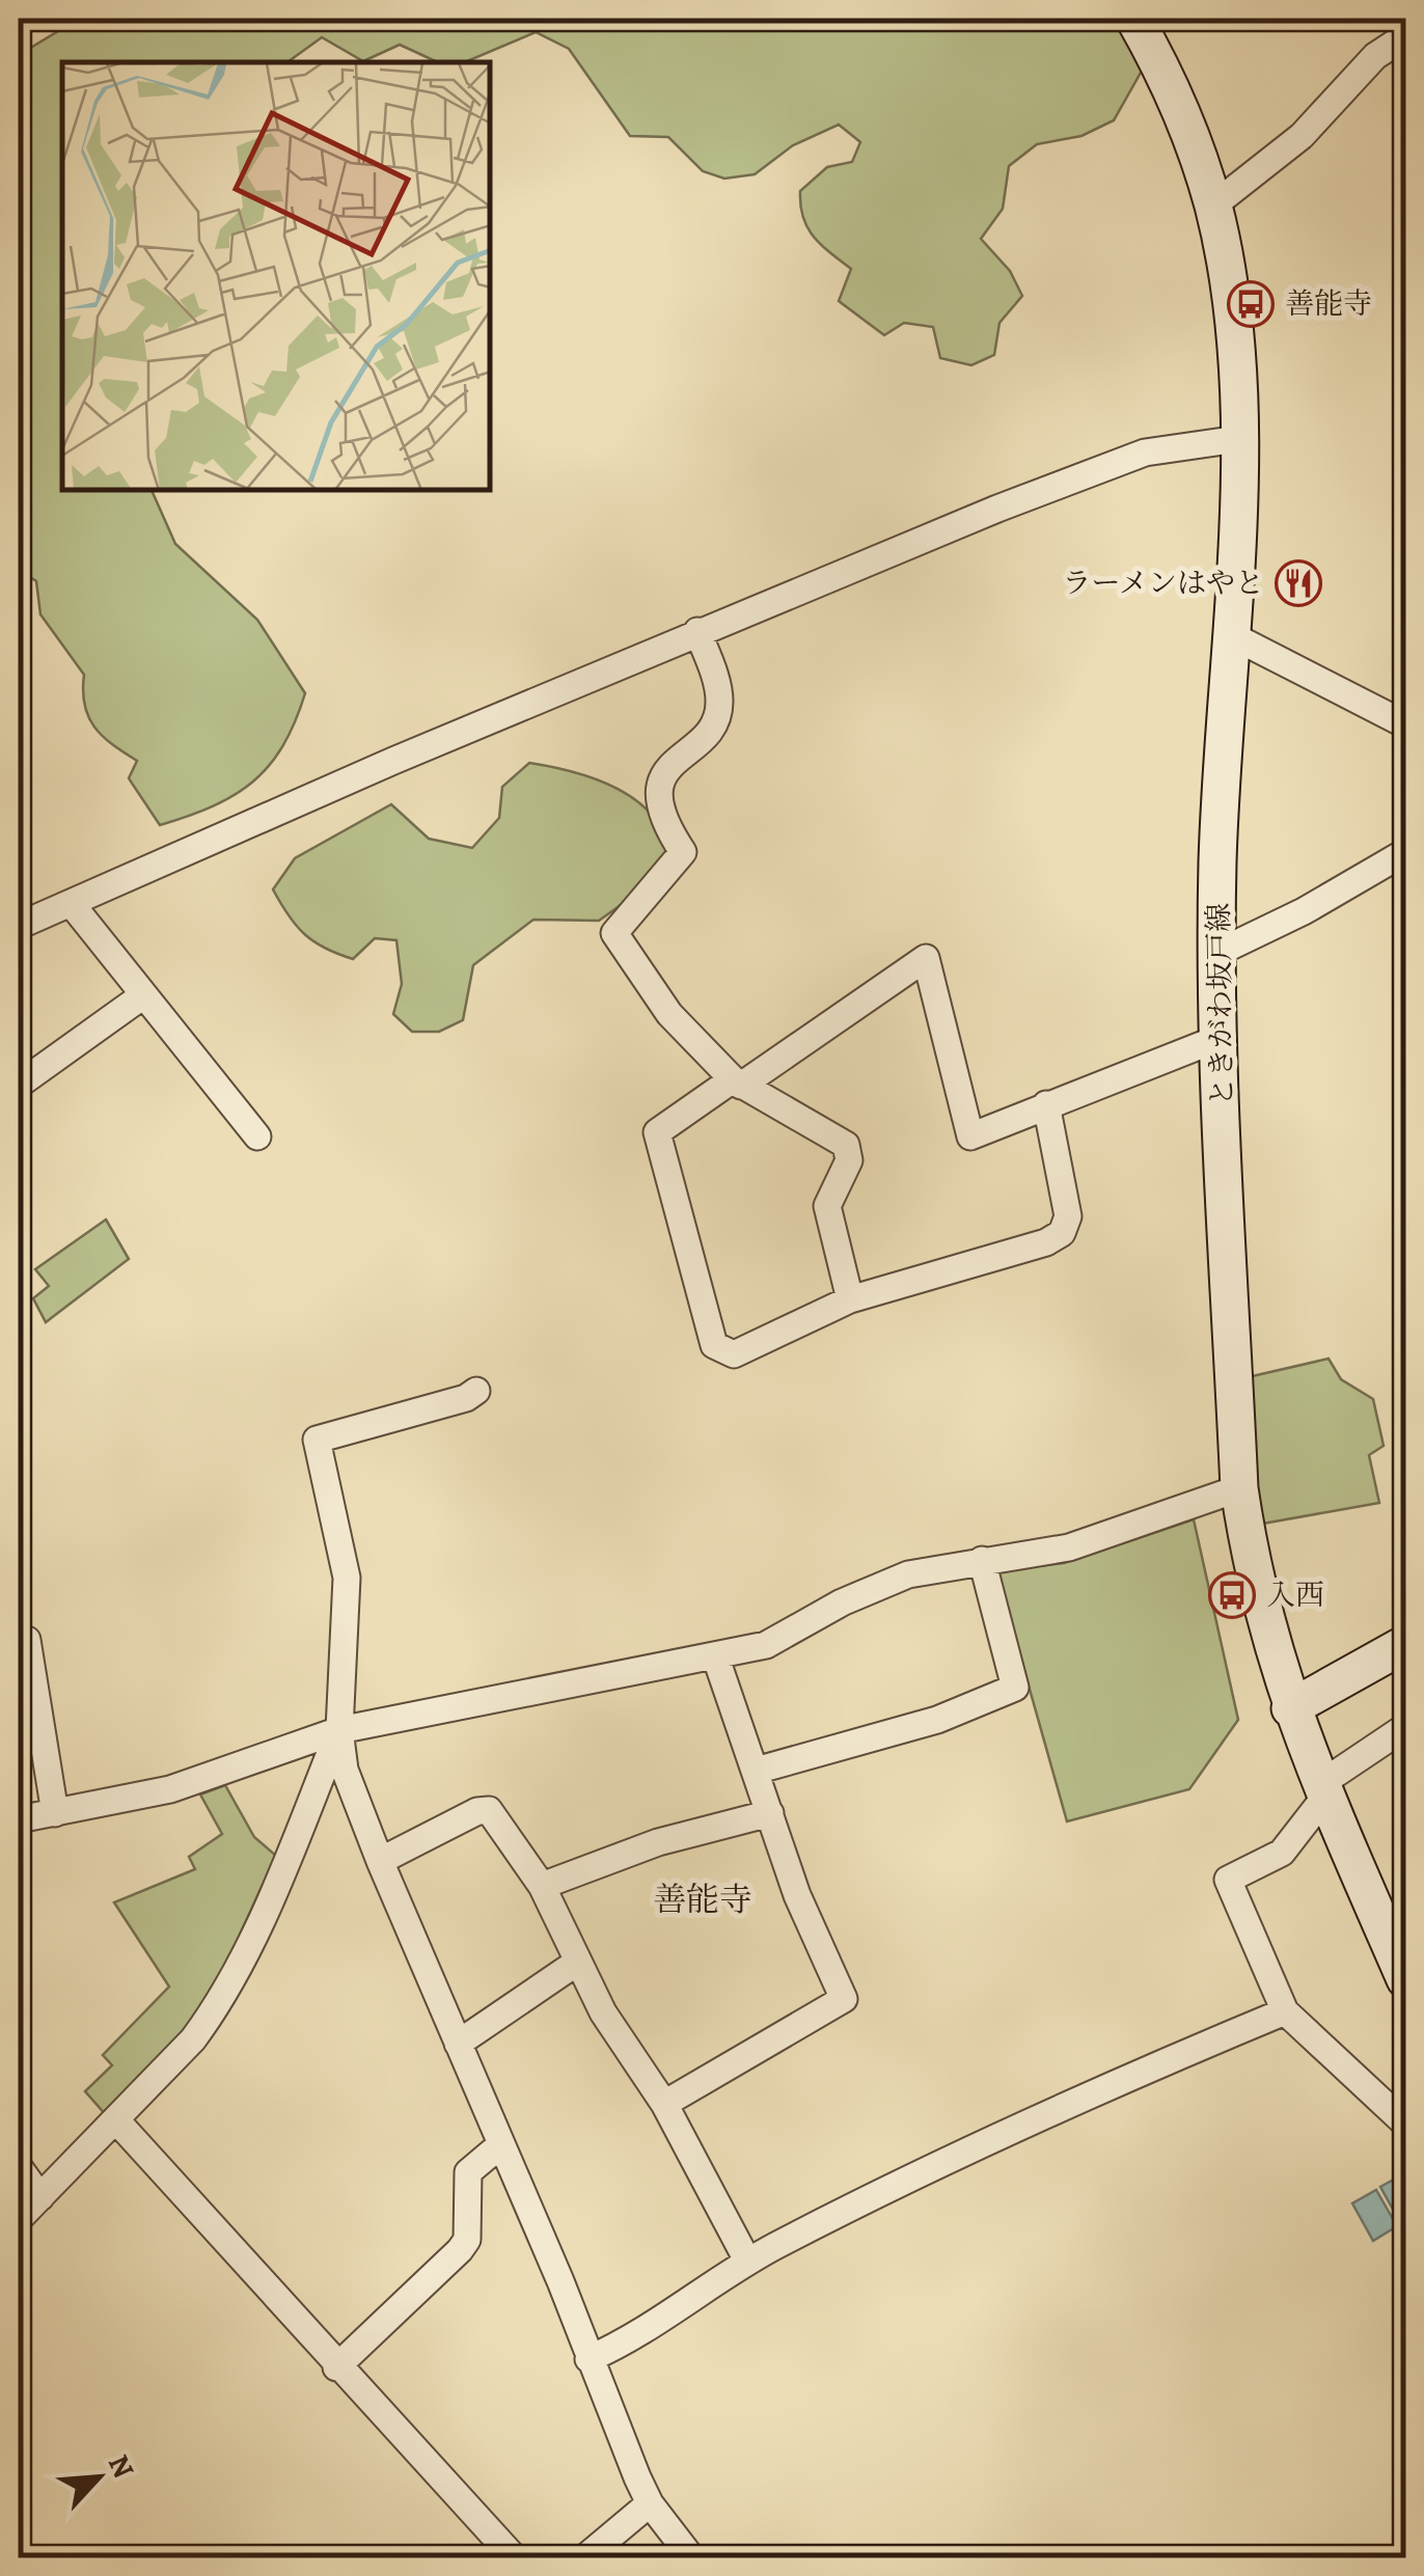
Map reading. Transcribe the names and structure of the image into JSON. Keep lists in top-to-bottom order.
{
  "streets": {
    "main road": ["ときがわ坂戸線"]
  },
  "districts": ["善能寺"],
  "places": {
    "bus stop": ["善能寺", "入西"],
    "restaurant": ["ラーメンはやと"]
  },
  "north": "top right"
}
